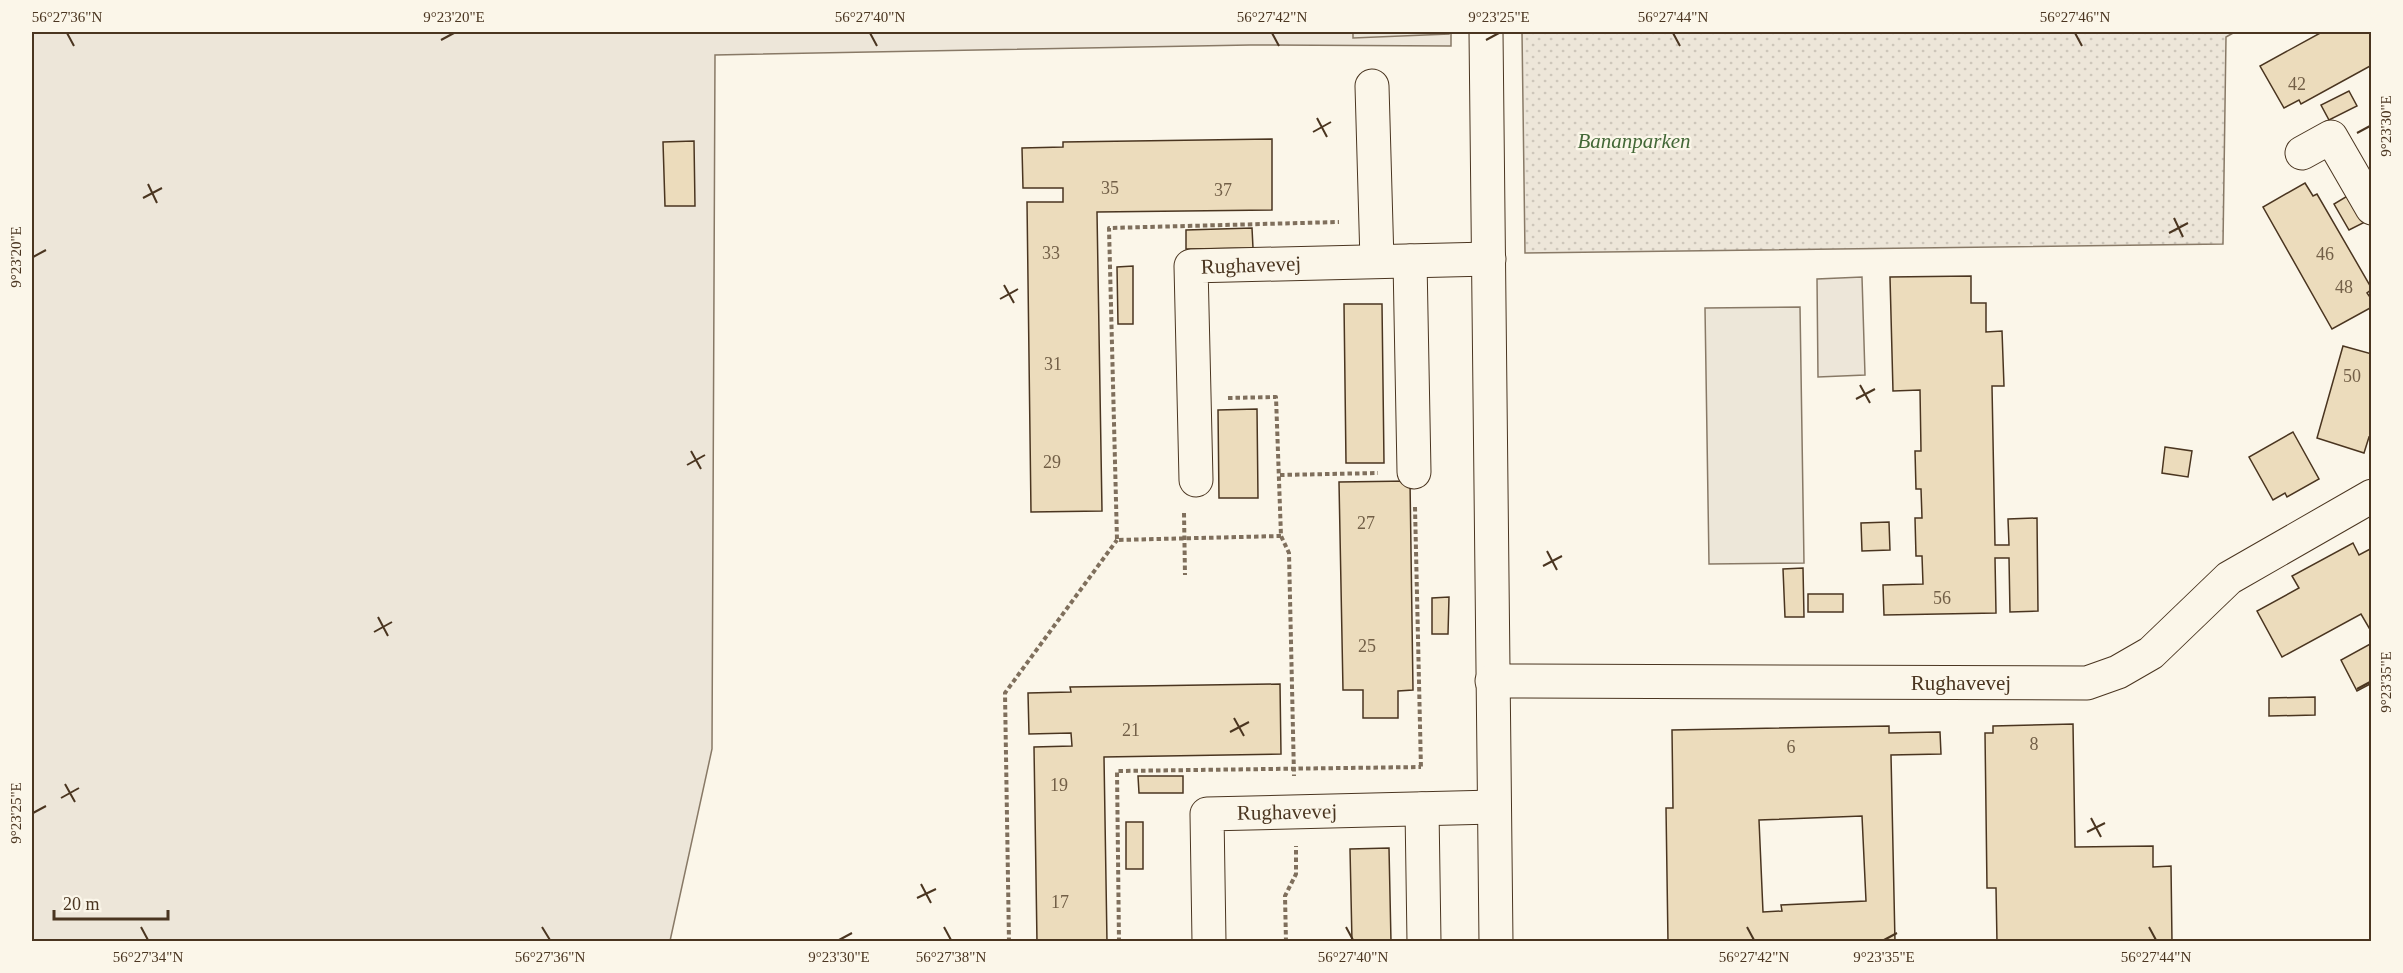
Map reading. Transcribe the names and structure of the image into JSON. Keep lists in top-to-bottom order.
{
  "streets": {
    "street": ["Rughavevej"]
  },
  "parks": ["Bananparken"],
  "house_numbers": [
    "42",
    "35",
    "37",
    "33",
    "46",
    "48",
    "31",
    "50",
    "29",
    "27",
    "56",
    "25",
    "21",
    "8",
    "6",
    "19",
    "17"
  ],
  "scale_bar": "20 m",
  "coordinates": [
    "56°27'36\"N",
    "9°23'20\"E",
    "56°27'40\"N",
    "56°27'42\"N",
    "9°23'25\"E",
    "56°27'44\"N",
    "56°27'46\"N",
    "9°23'30\"E",
    "9°23'35\"E",
    "56°27'34\"N",
    "56°27'38\"N"
  ]
}
